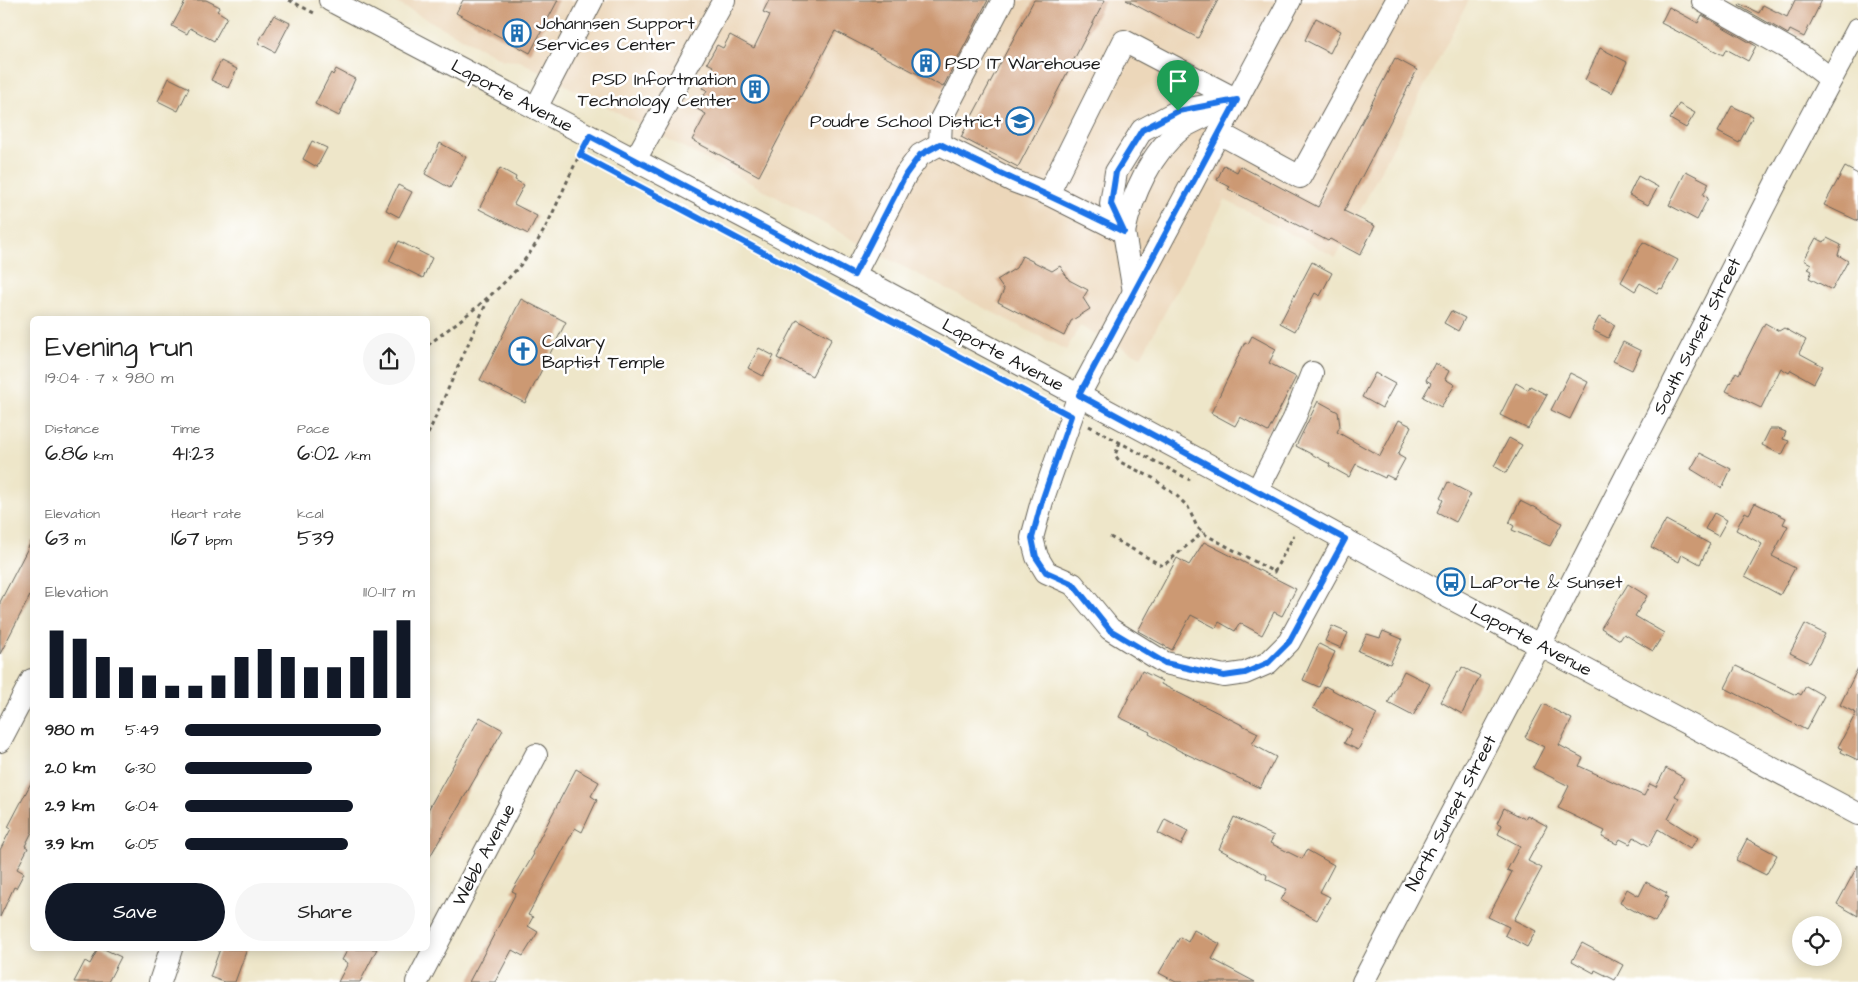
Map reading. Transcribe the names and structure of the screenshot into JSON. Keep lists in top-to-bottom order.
{
  "streets": {
    "street": [
      "Laporte Avenue",
      "South Sunset Street",
      "North Sunset Street",
      "Webb Avenue"
    ]
  },
  "crossings": [
    ["Laporte Avenue", "South Sunset Street"],
    ["Laporte Avenue", "North Sunset Street"],
    ["South Sunset Street", "North Sunset Street"]
  ],
  "places": {
    "building": ["Johannsen Support Services Center", "PSD IT Warehouse", "PSD Infortmation Technology Center"],
    "school or university": ["Poudre School District"],
    "church": ["Calvary Baptist Temple"],
    "bus stop": ["LaPorte & Sunset"]
  },
  "page": {
    "heading": ["Evening run", "19:04 · 7 × 980 m"],
    "stats": [
      ["Distance", "6.86 km"],
      ["Time", "41:23"],
      ["Pace", "6:02 /km"],
      ["Elevation", "63 m"],
      ["Heart rate", "167 bpm"],
      ["kcal", "539"]
    ],
    "chart": ["Elevation", "110–117 m"],
    "list": [
      {
        "name": "980 m",
        "note": "5:49"
      },
      {
        "name": "2.0 km",
        "note": "6:30"
      },
      {
        "name": "2.9 km",
        "note": "6:04"
      },
      {
        "name": "3.9 km",
        "note": "6:05"
      }
    ],
    "buttons": ["Save", "Share"]
  }
}
